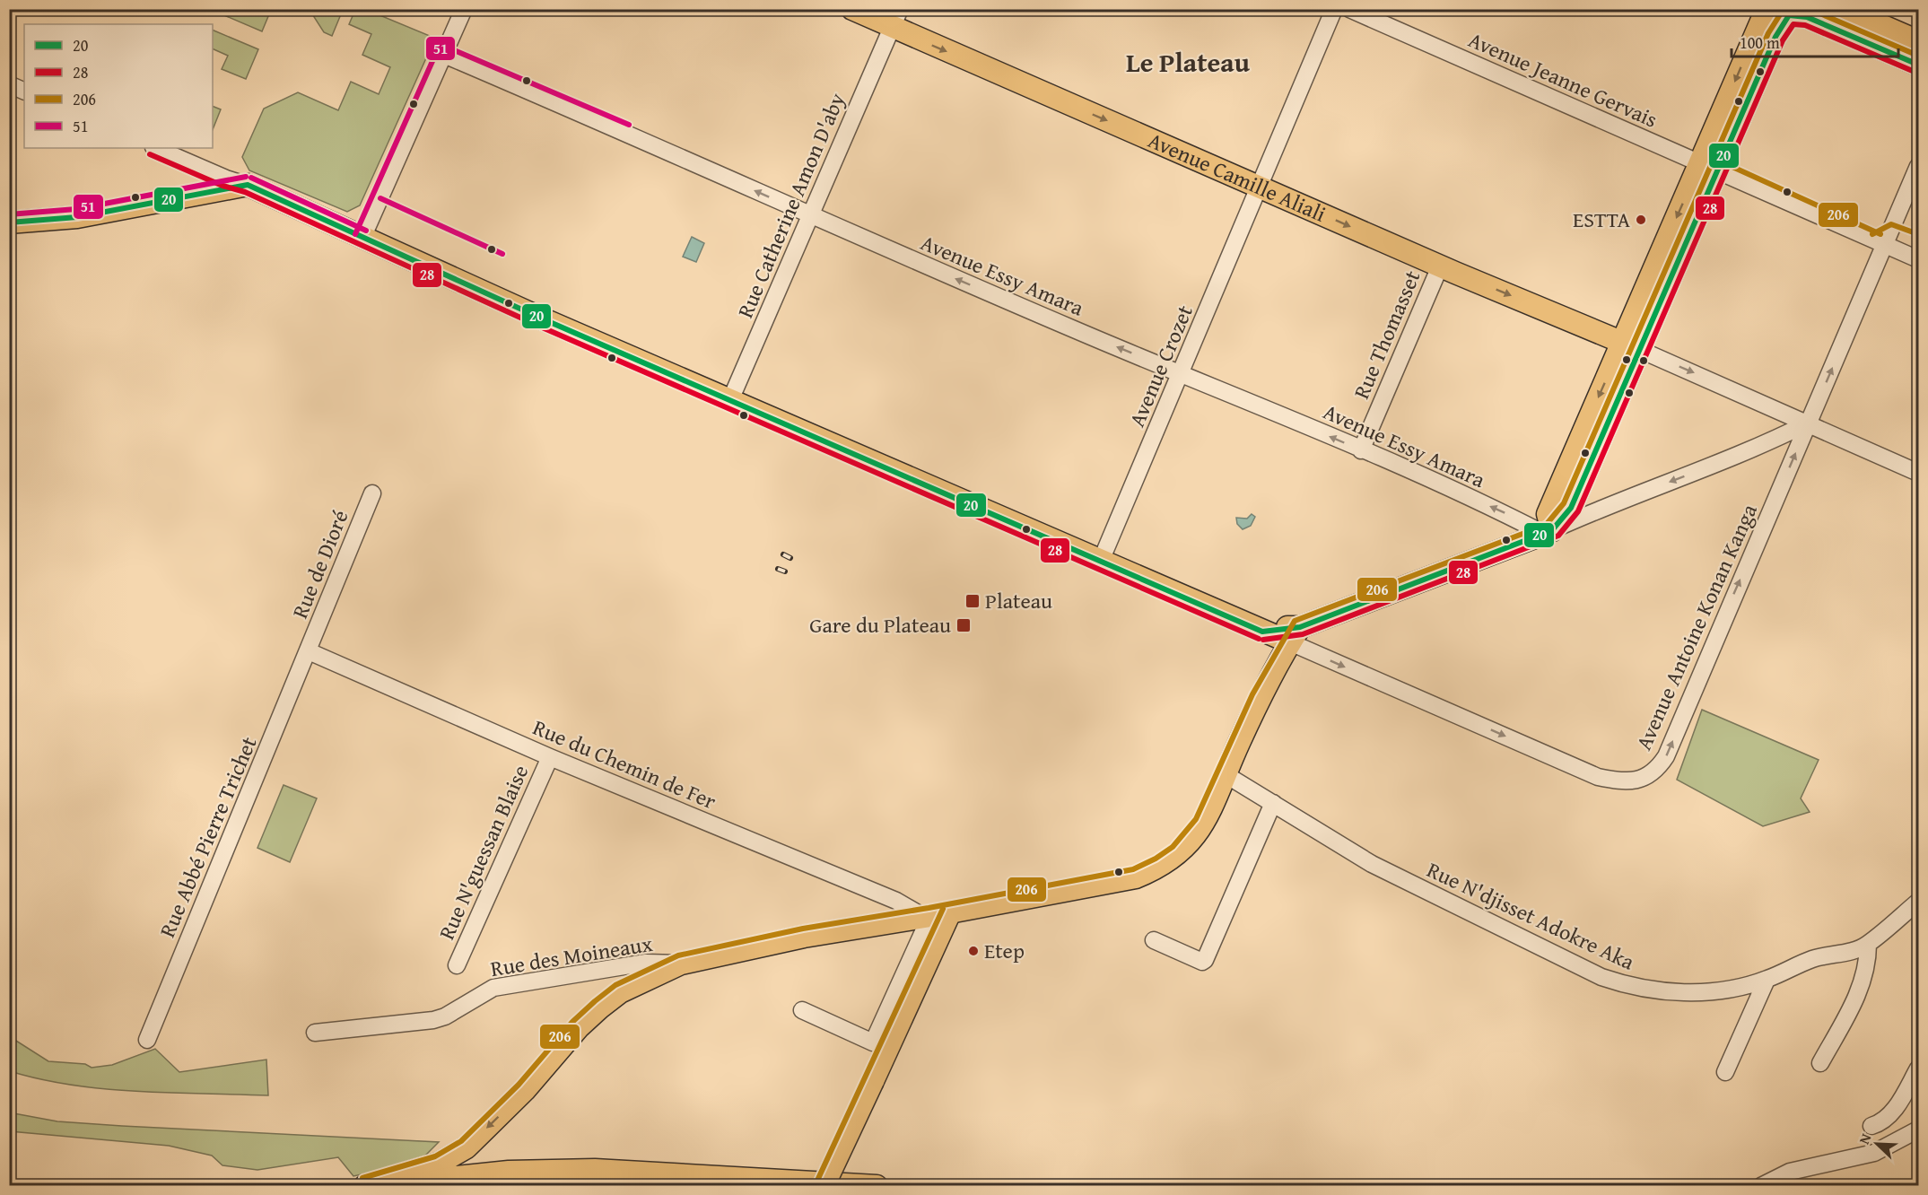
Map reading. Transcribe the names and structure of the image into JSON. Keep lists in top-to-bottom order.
{
  "streets": {
    "main road": ["Avenue Camille Aliali"],
    "street": [
      "Avenue Jeanne Gervais",
      "Rue Catherine Amon D'aby",
      "Avenue Essy Amara",
      "Rue Thomasset",
      "Avenue Crozet",
      "Rue de Dioré",
      "Avenue Antoine Konan Kanga",
      "Rue du Chemin de Fer",
      "Rue Abbé Pierre Trichet",
      "Rue N'guessan Blaise",
      "Rue N'djisset Adokre Aka",
      "Rue des Moineaux"
    ]
  },
  "crossings": [
    ["Avenue Jeanne Gervais", "Avenue Antoine Konan Kanga"],
    ["Avenue Camille Aliali", "Rue Catherine Amon D'aby"],
    ["Avenue Camille Aliali", "Rue Thomasset"],
    ["Avenue Camille Aliali", "Avenue Crozet"],
    ["Rue Catherine Amon D'aby", "Avenue Essy Amara"],
    ["Avenue Essy Amara", "Rue Thomasset"],
    ["Avenue Essy Amara", "Avenue Crozet"],
    ["Rue de Dioré", "Rue du Chemin de Fer"],
    ["Rue de Dioré", "Rue Abbé Pierre Trichet"],
    ["Rue du Chemin de Fer", "Rue Abbé Pierre Trichet"],
    ["Rue du Chemin de Fer", "Rue N'guessan Blaise"]
  ],
  "one_way": ["Avenue Camille Aliali", "Avenue Essy Amara"],
  "districts": ["Le Plateau"],
  "places": {
    "other": ["ESTTA", "Etep"],
    "transit": ["Plateau", "Gare du Plateau"]
  },
  "lines": [
    "transit line 206",
    "transit line 20",
    "transit line 28",
    "transit line 51"
  ],
  "legend": [
    "20",
    "28",
    "206",
    "51"
  ],
  "scale_bar": "100 m",
  "north": "top left"
}
